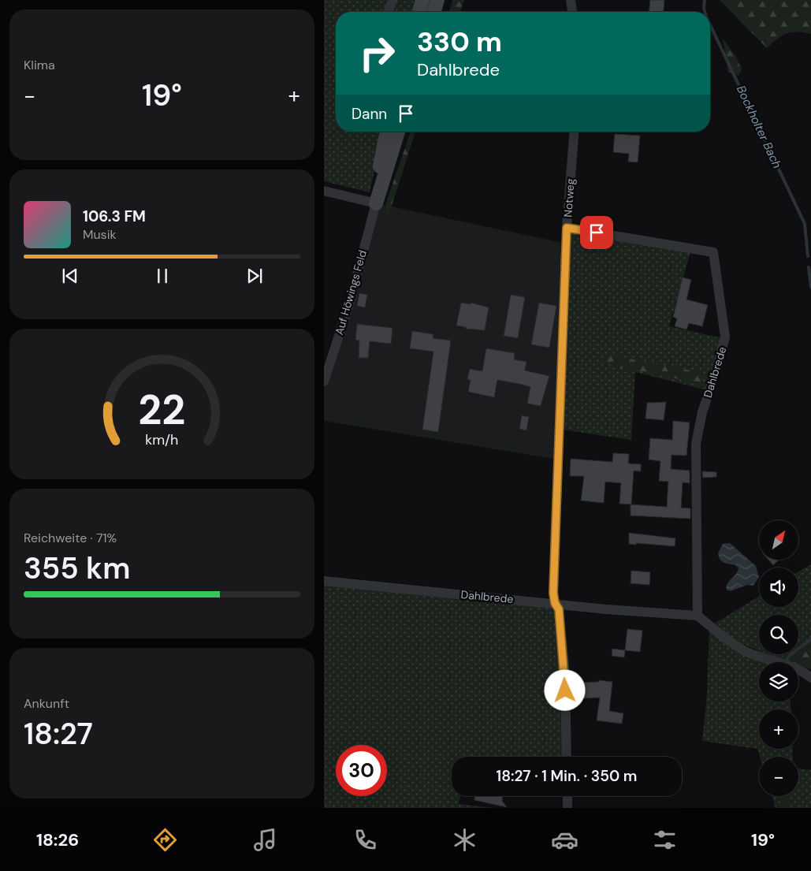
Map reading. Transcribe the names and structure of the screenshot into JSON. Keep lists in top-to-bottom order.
{
  "streets": {
    "main road": ["Auf Höwings Feld"],
    "street": ["Notweg", "Dahlbrede"]
  },
  "crossings": [
    ["Notweg", "Dahlbrede"]
  ],
  "water": ["Bockholter Bach"],
  "north": "top right",
  "page": {
    "tile": [
      "Klima",
      ["Reichweite · 71%", "355 km"],
      ["Ankunft", "18:27"]
    ],
    "turn": ["330 m", "Dahlbrede"],
    "heat": ["−", "19°", "+"],
    "then": "Dann",
    "song": ["106.3 FM", "Musik"],
    "map_buttons": ["+", "−"],
    "limit": "30",
    "trip": "18:27 · 1 Min. · 350 m",
    "tabs": ["18:26", "19°"],
    "gauge": ["22", "km/h"]
  }
}
